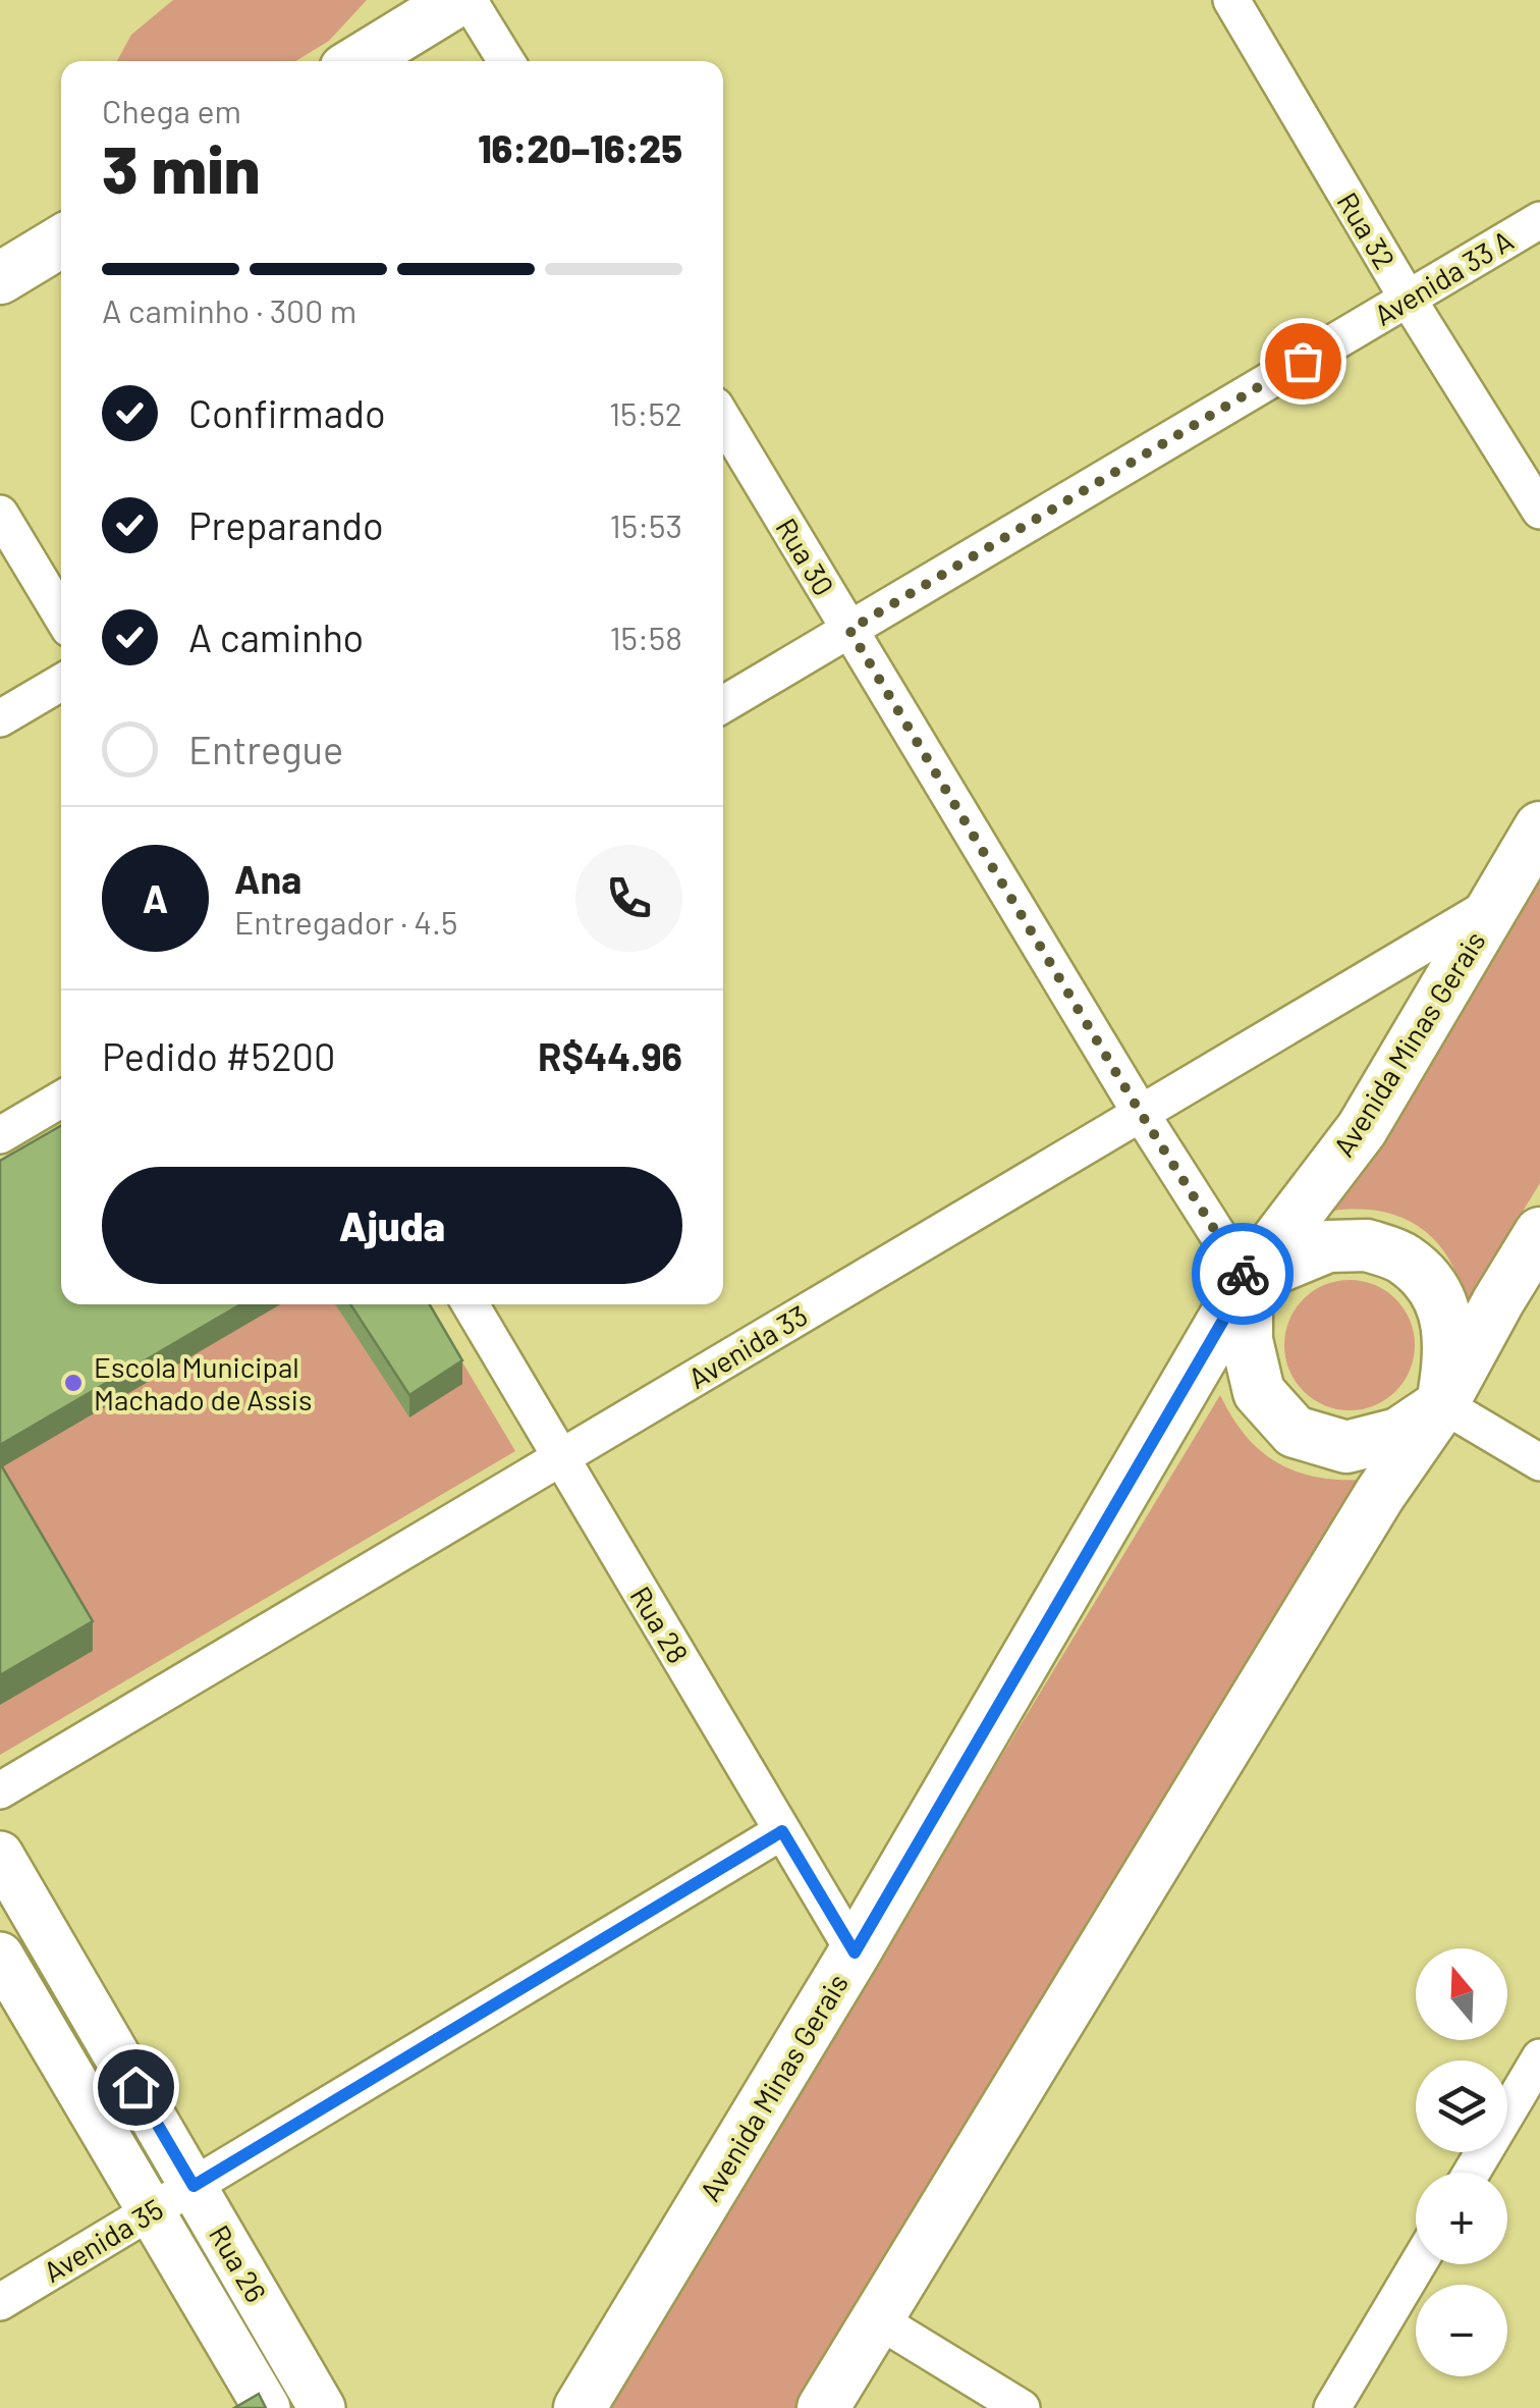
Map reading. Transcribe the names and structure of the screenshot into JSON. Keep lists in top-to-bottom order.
{
  "streets": {
    "main road": ["Avenida Minas Gerais"],
    "street": [
      "Rua 32",
      "Avenida 33 A",
      "Rua 30",
      "Avenida 33",
      "Rua 28",
      "Avenida 35",
      "Rua 26"
    ]
  },
  "crossings": [
    ["Rua 32", "Avenida 33 A"],
    ["Avenida 33 A", "Rua 30"],
    ["Rua 30", "Avenida Minas Gerais"],
    ["Rua 30", "Avenida 33"],
    ["Avenida Minas Gerais", "Avenida 33"],
    ["Avenida Minas Gerais", "Rua 28"],
    ["Avenida 33", "Rua 28"],
    ["Rua 28", "Avenida 35"],
    ["Avenida 35", "Rua 26"]
  ],
  "places": ["Escola Municipal Machado de Assis"],
  "north": "top",
  "page": {
    "heading": ["3 min", "Chega em", "16:20–16:25"],
    "panel": [
      "Ana",
      "Entregador · 4.5",
      "Pedido #5200",
      "R$44.96"
    ],
    "bar": "A caminho · 300 m",
    "list": [
      ["Confirmado", "15:52"],
      ["Preparando", "15:53"],
      ["A caminho", "15:58"],
      "Entregue"
    ],
    "round": "A",
    "buttons": "Ajuda",
    "map_buttons": ["+", "−"]
  }
}
